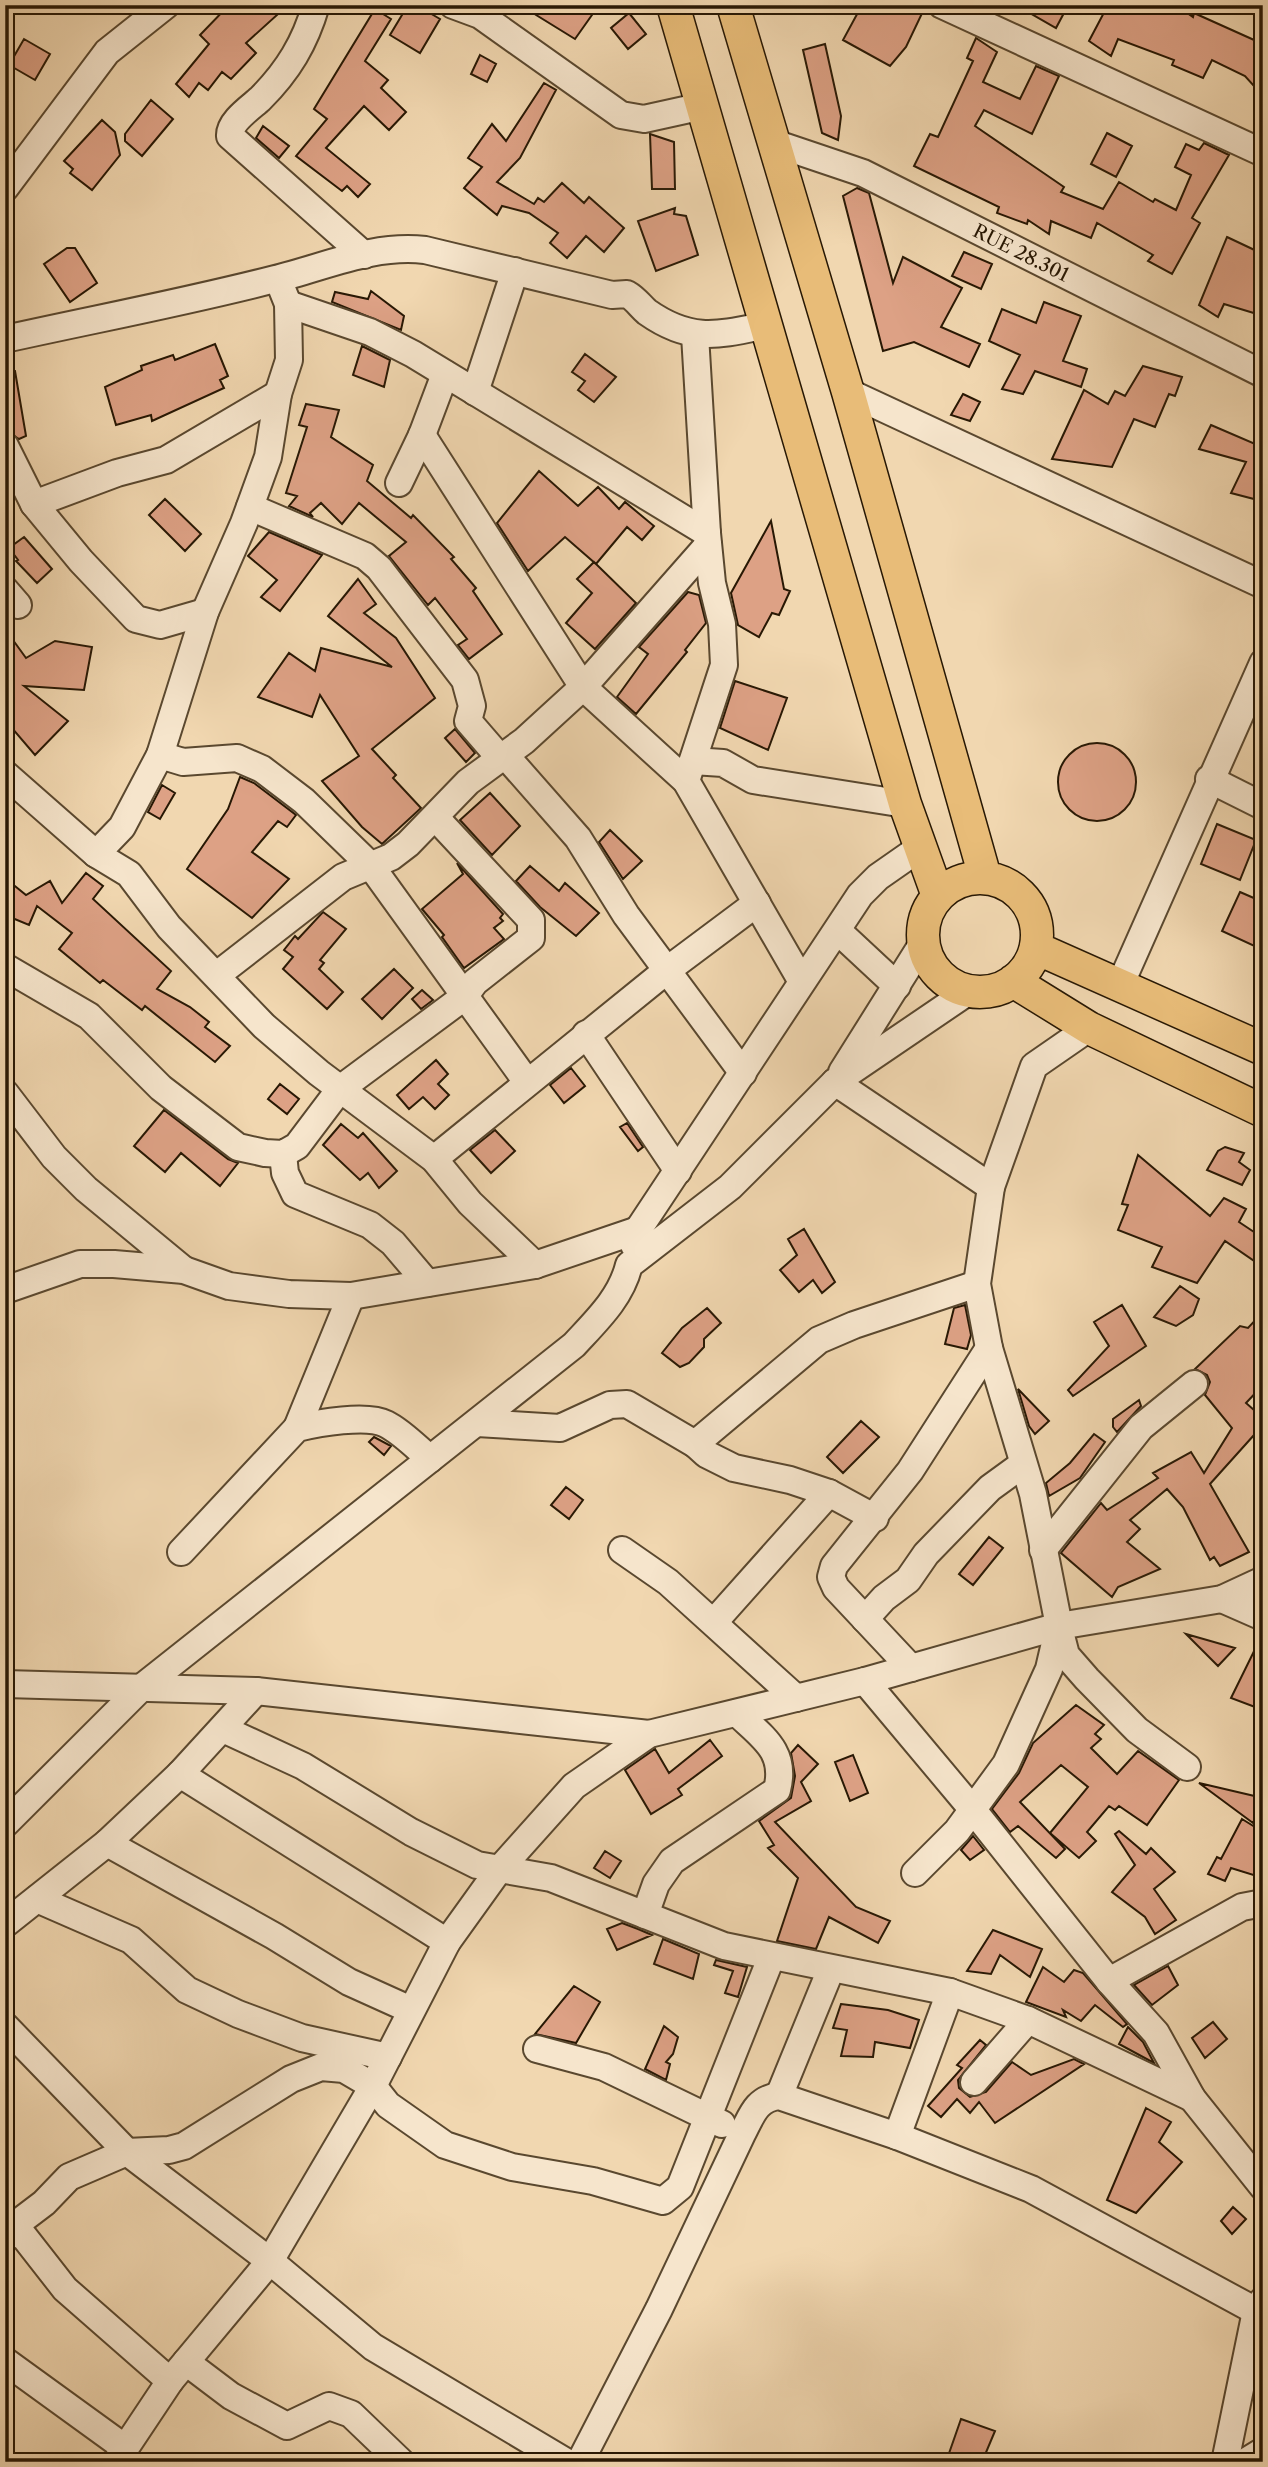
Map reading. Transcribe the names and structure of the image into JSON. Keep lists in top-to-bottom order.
{
  "streets": {
    "street": ["RUE 28.301"]
  }
}
